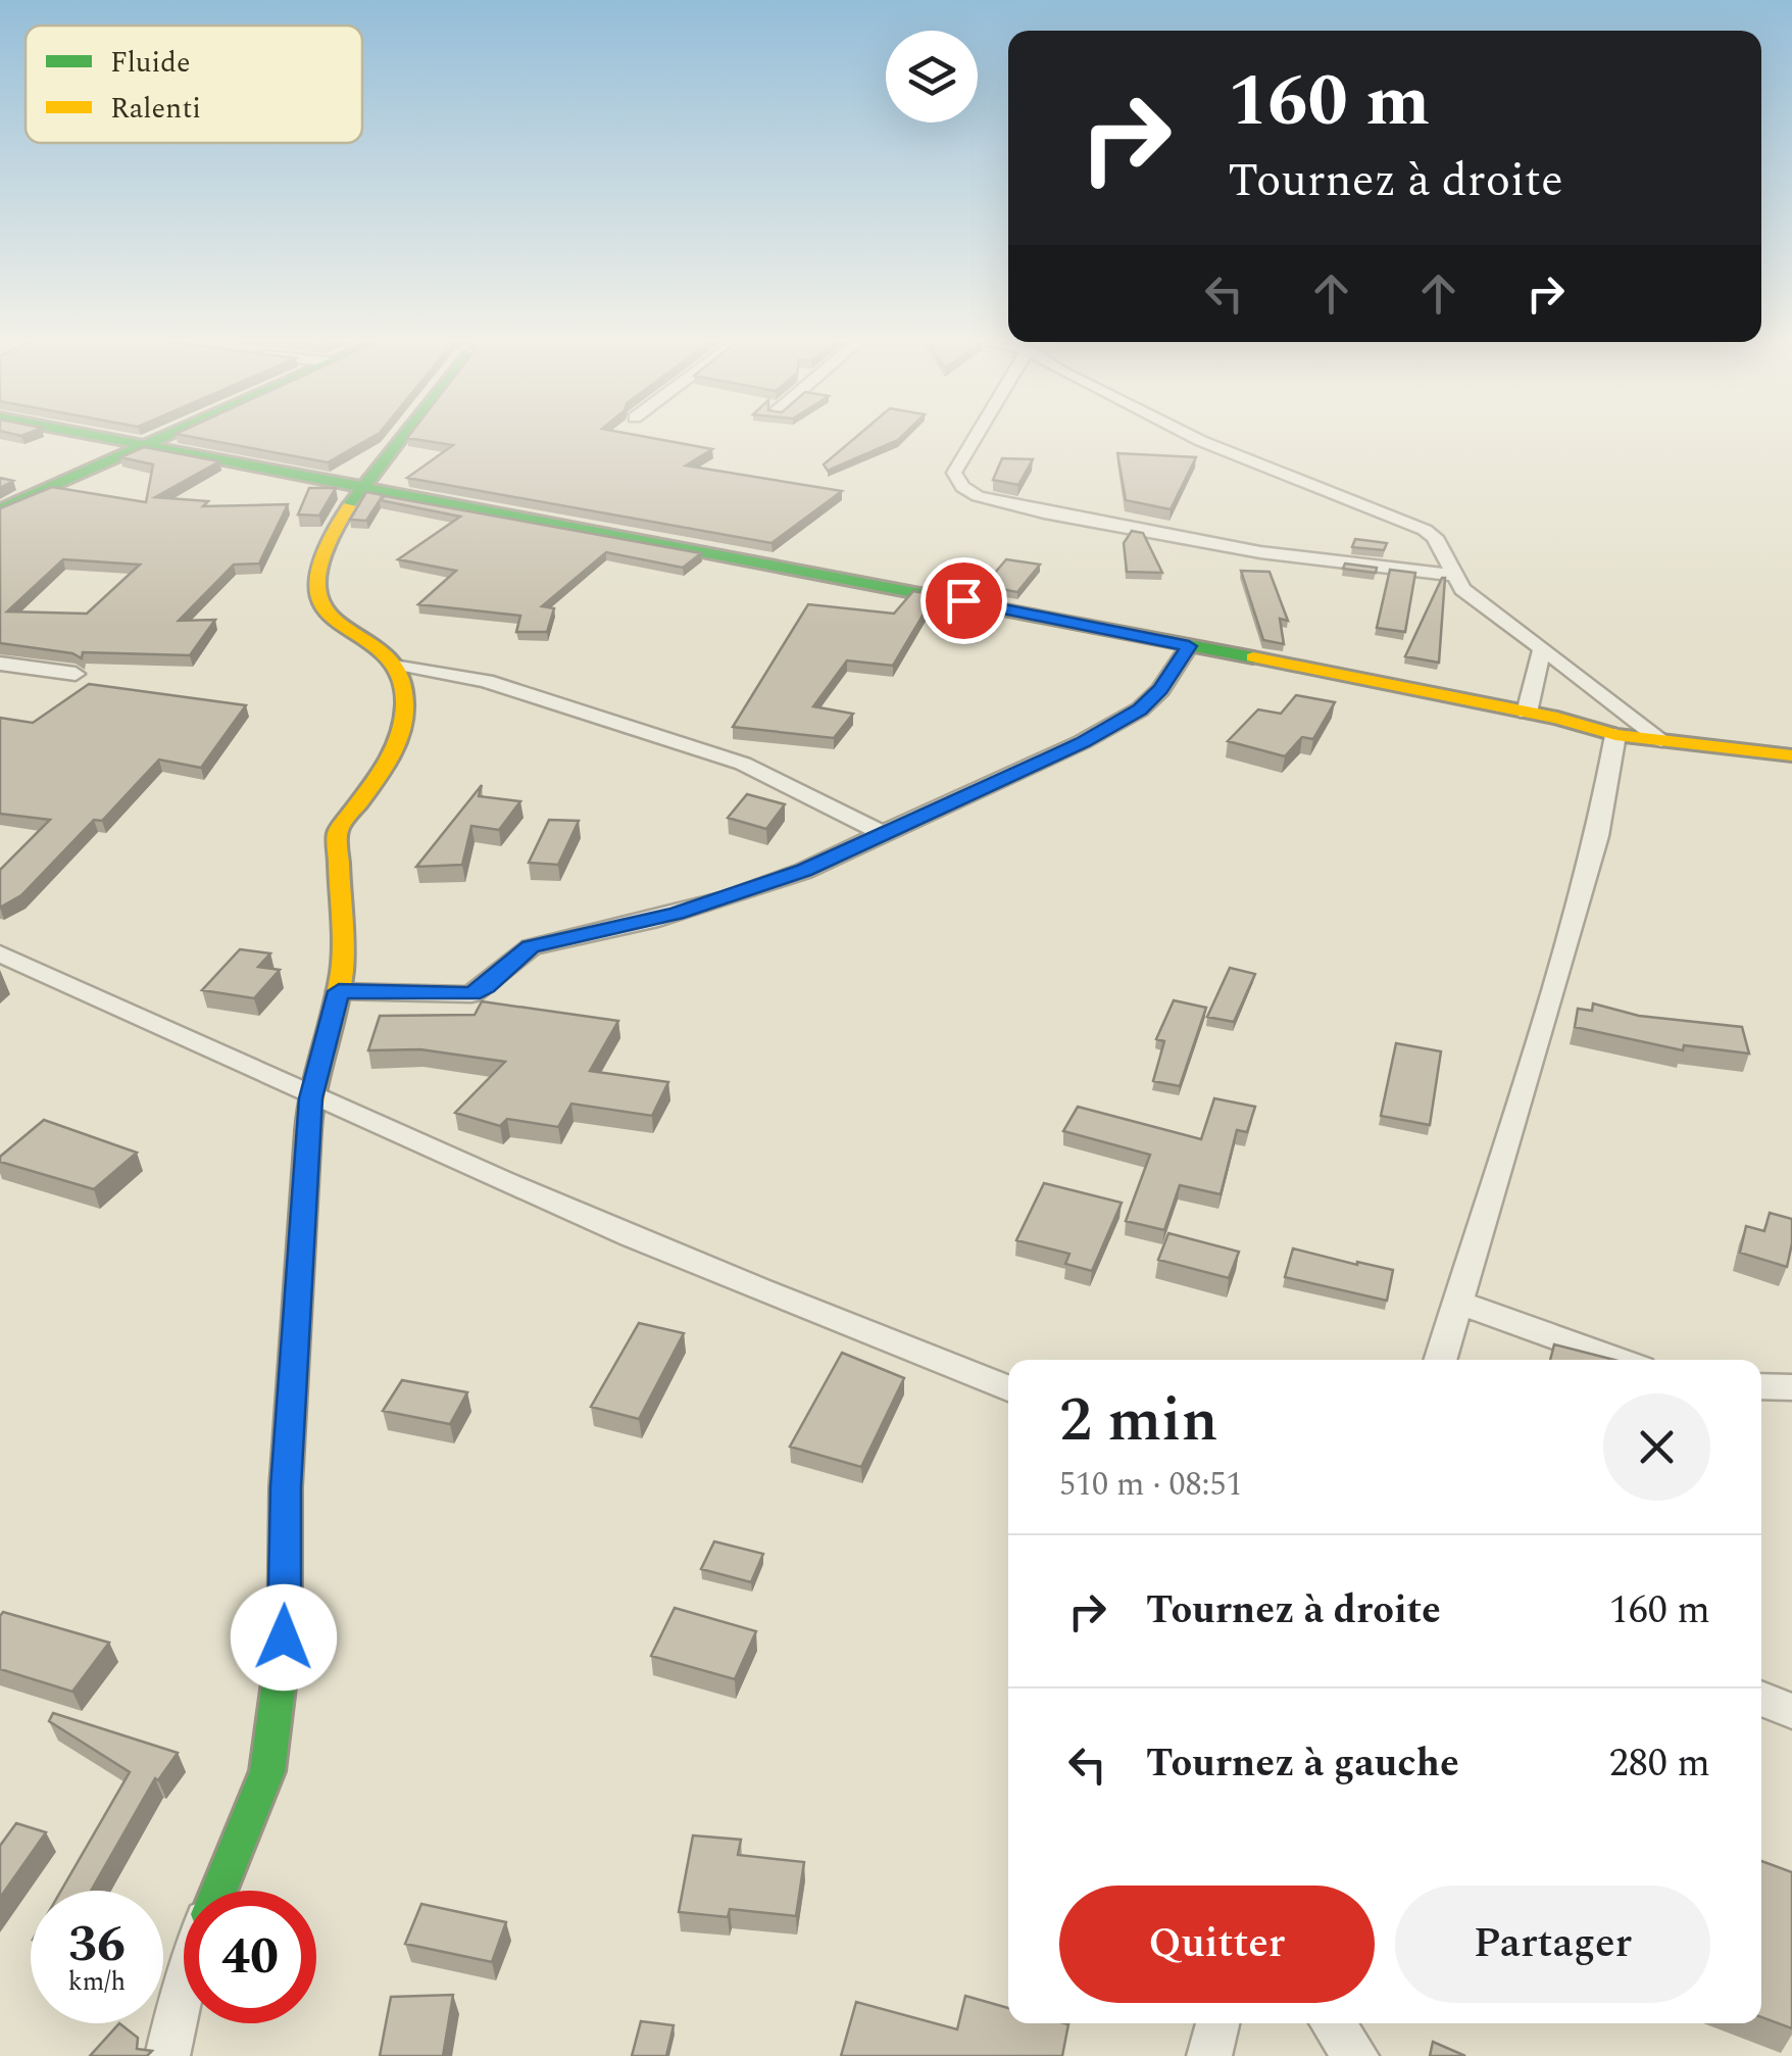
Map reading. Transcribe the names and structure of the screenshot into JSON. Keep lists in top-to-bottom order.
{
  "legend": ["Fluide", "Ralenti"],
  "page": {
    "turn": ["160 m", "Tournez à droite"],
    "heading": ["2 min", "510 m · 08:51"],
    "list": [
      {
        "name": "Tournez à droite",
        "value": "160 m"
      },
      {
        "name": "Tournez à gauche",
        "value": "280 m"
      }
    ],
    "buttons": ["Quitter", "Partager"],
    "speed": "36 km/h",
    "limit": "40"
  }
}
